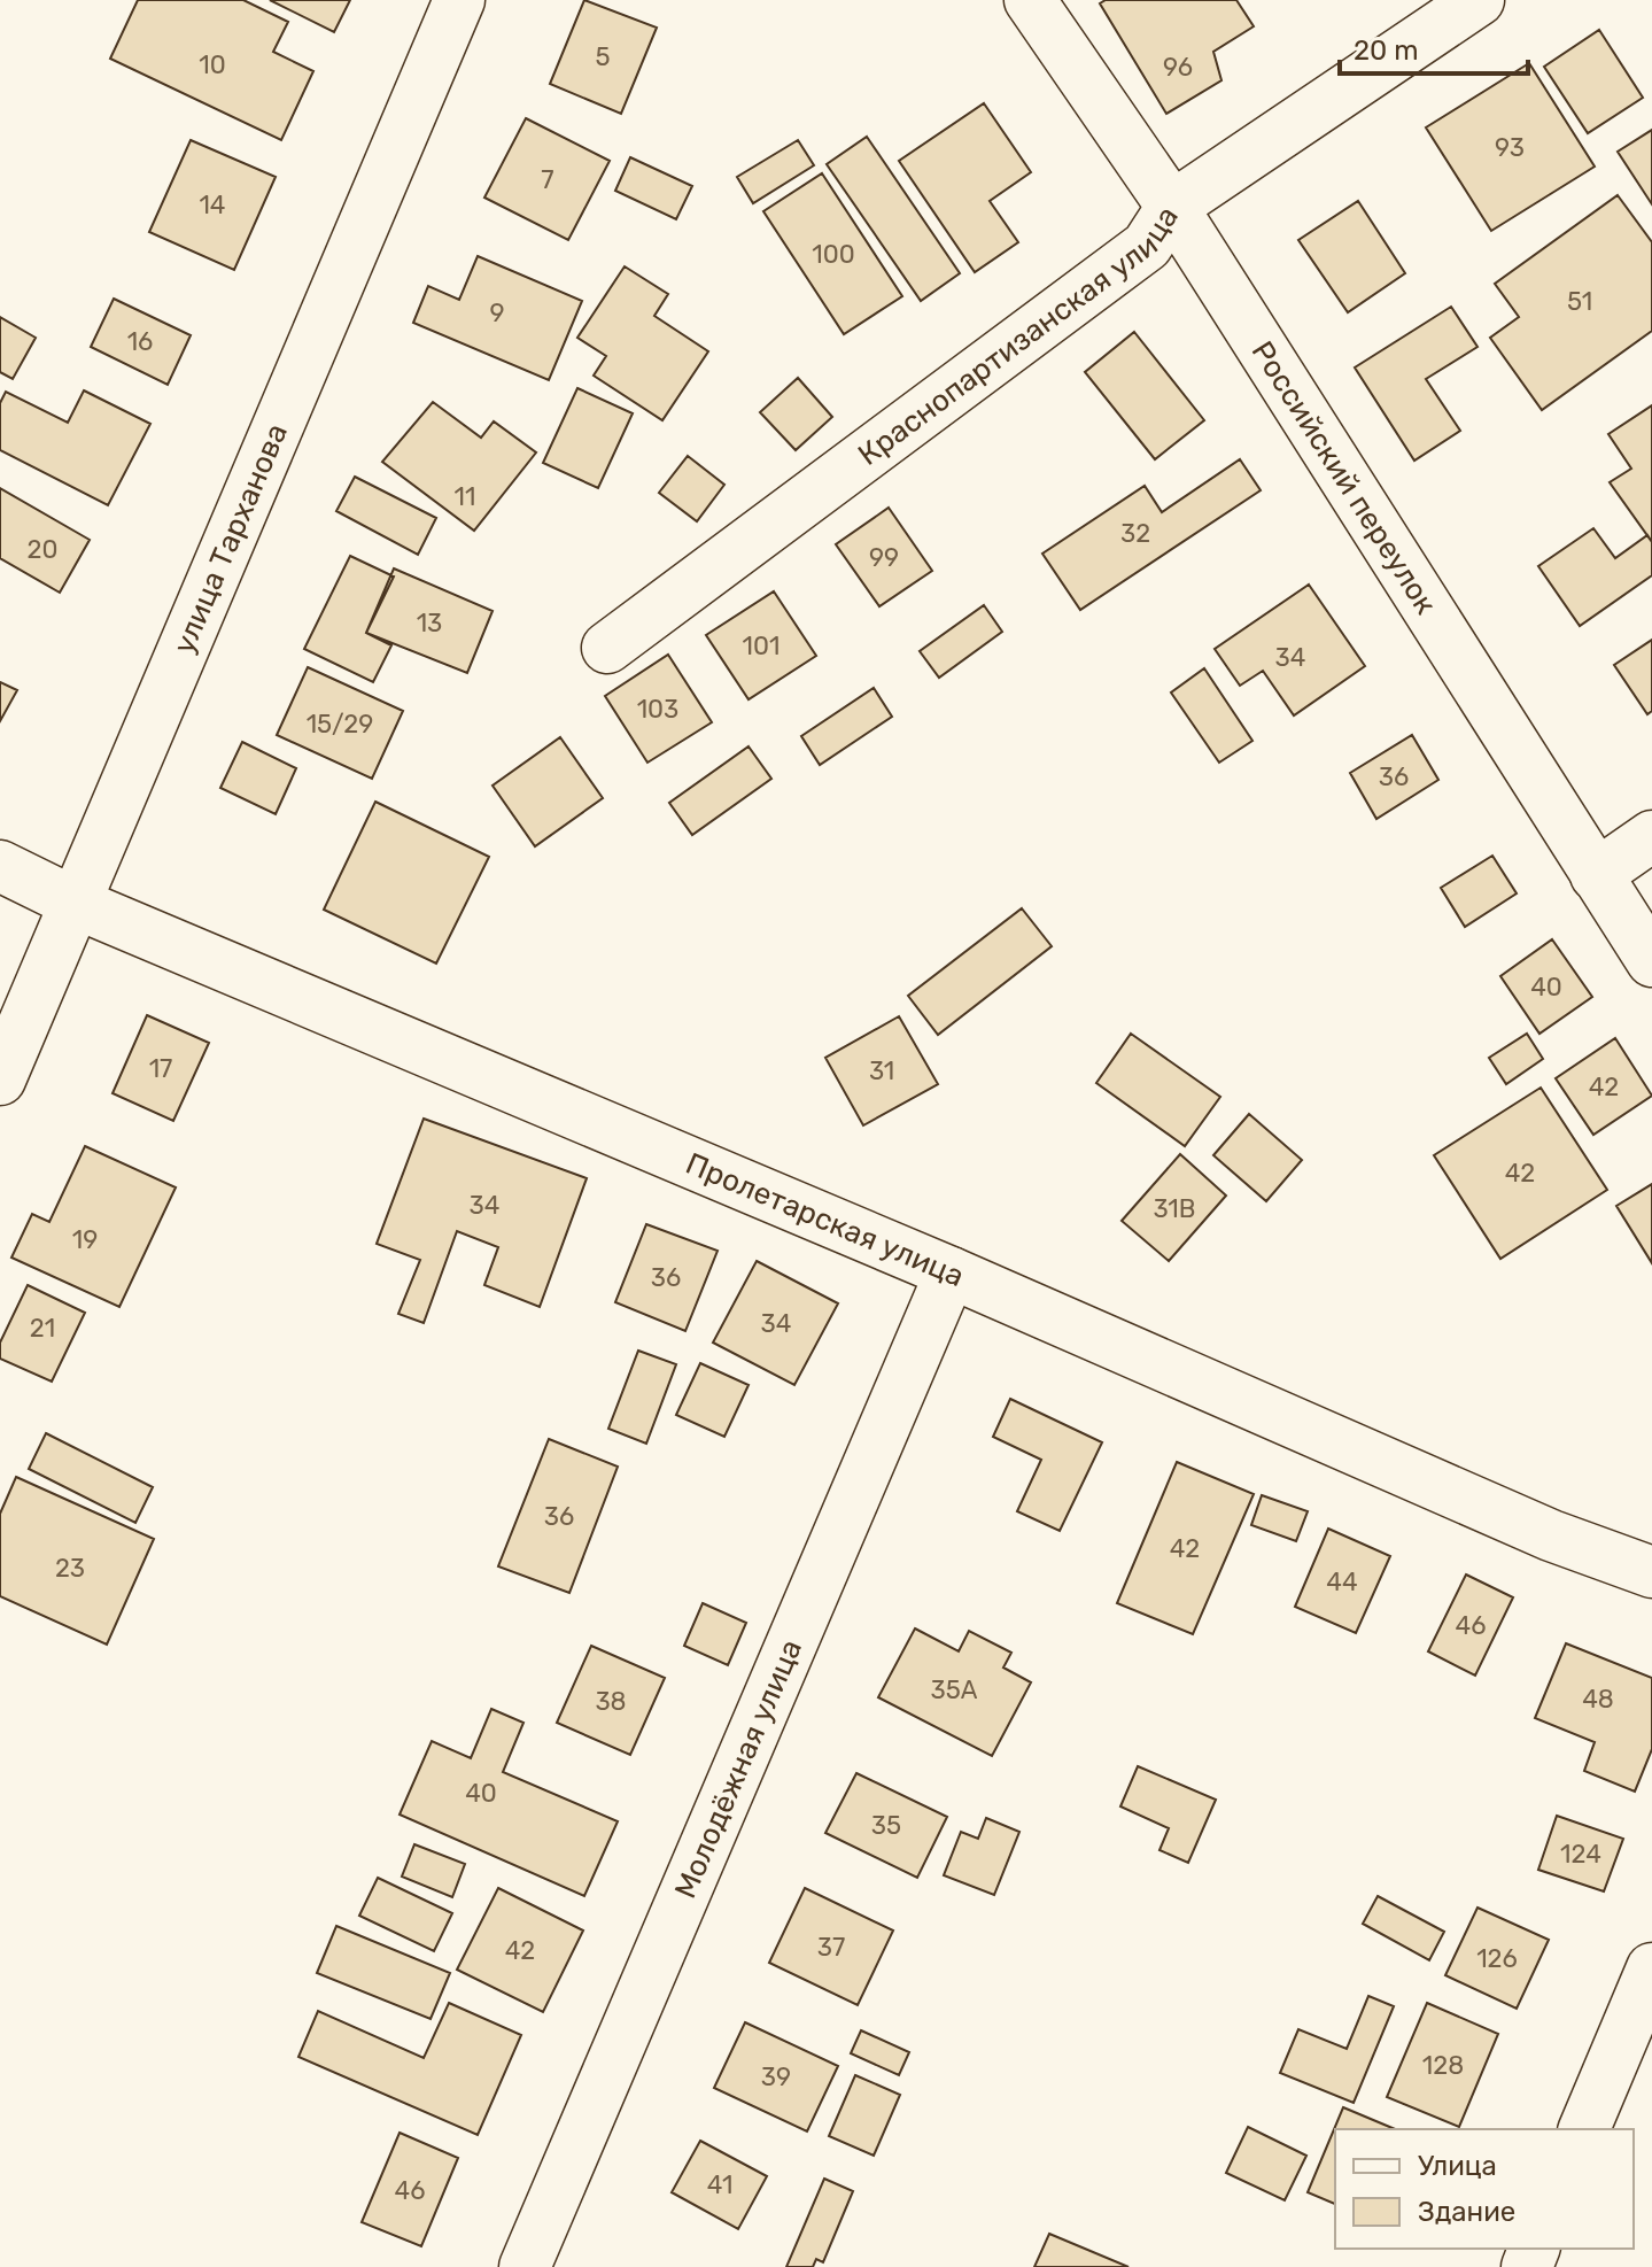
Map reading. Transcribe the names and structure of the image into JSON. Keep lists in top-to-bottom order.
{
  "streets": {
    "street": [
      "Краснопартизанская улица",
      "Российский переулок",
      "улица Тарханова",
      "Пролетарская улица",
      "Молодёжная улица"
    ]
  },
  "crossings": [
    ["Краснопартизанская улица", "Российский переулок"],
    ["улица Тарханова", "Пролетарская улица"],
    ["Пролетарская улица", "Молодёжная улица"]
  ],
  "house_numbers": [
    "5",
    "10",
    "96",
    "93",
    "7",
    "14",
    "100",
    "51",
    "9",
    "16",
    "11",
    "32",
    "20",
    "99",
    "13",
    "101",
    "34",
    "103",
    "15/29",
    "36",
    "40",
    "17",
    "31",
    "42",
    "42",
    "34",
    "31В",
    "19",
    "36",
    "34",
    "21",
    "36",
    "42",
    "23",
    "44",
    "46",
    "35А",
    "48",
    "38",
    "40",
    "35",
    "124",
    "37",
    "42",
    "126",
    "128",
    "39",
    "41",
    "46"
  ],
  "legend": ["Улица", "Здание"],
  "scale_bar": "20 m"
}
